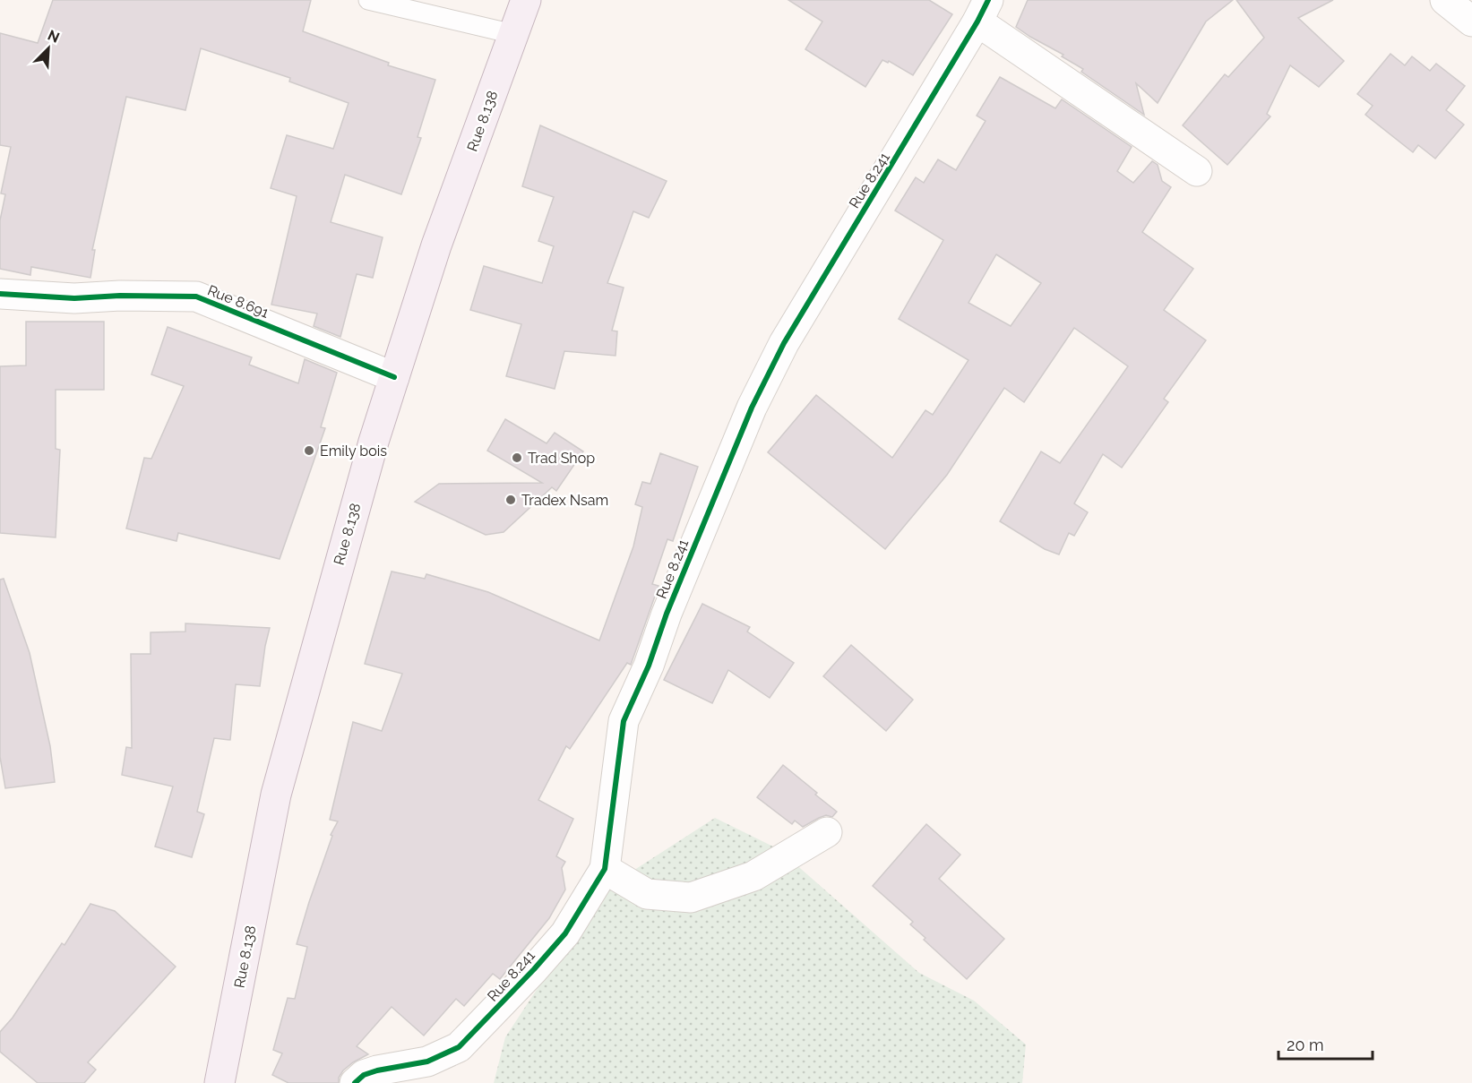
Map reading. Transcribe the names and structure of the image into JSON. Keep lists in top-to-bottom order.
{
  "streets": {
    "main road": ["Rue 8.138"],
    "street": ["Rue 8.241", "Rue 8.691"]
  },
  "crossings": [
    ["Rue 8.138", "Rue 8.691"]
  ],
  "places": ["Emily bois", "Trad Shop", "Tradex Nsam"],
  "scale_bar": "20 m",
  "north": "top right"
}
